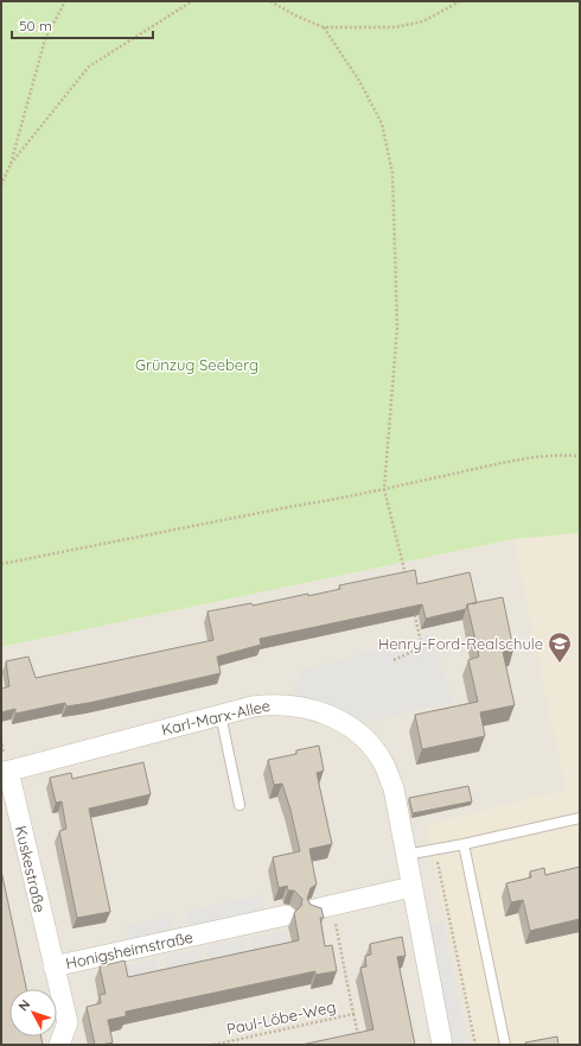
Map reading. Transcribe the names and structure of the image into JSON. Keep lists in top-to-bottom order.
{
  "streets": {
    "street": ["Karl-Marx-Allee", "Kuskestraße", "Honigsheimstraße"],
    "path": ["Paul-Löbe-Weg"]
  },
  "crossings": [
    ["Karl-Marx-Allee", "Kuskestraße"],
    ["Kuskestraße", "Honigsheimstraße"]
  ],
  "parks": ["Grünzug Seeberg"],
  "places": {
    "school or university": ["Henry-Ford-Realschule"]
  },
  "scale_bar": "50 m",
  "north": "top left"
}
